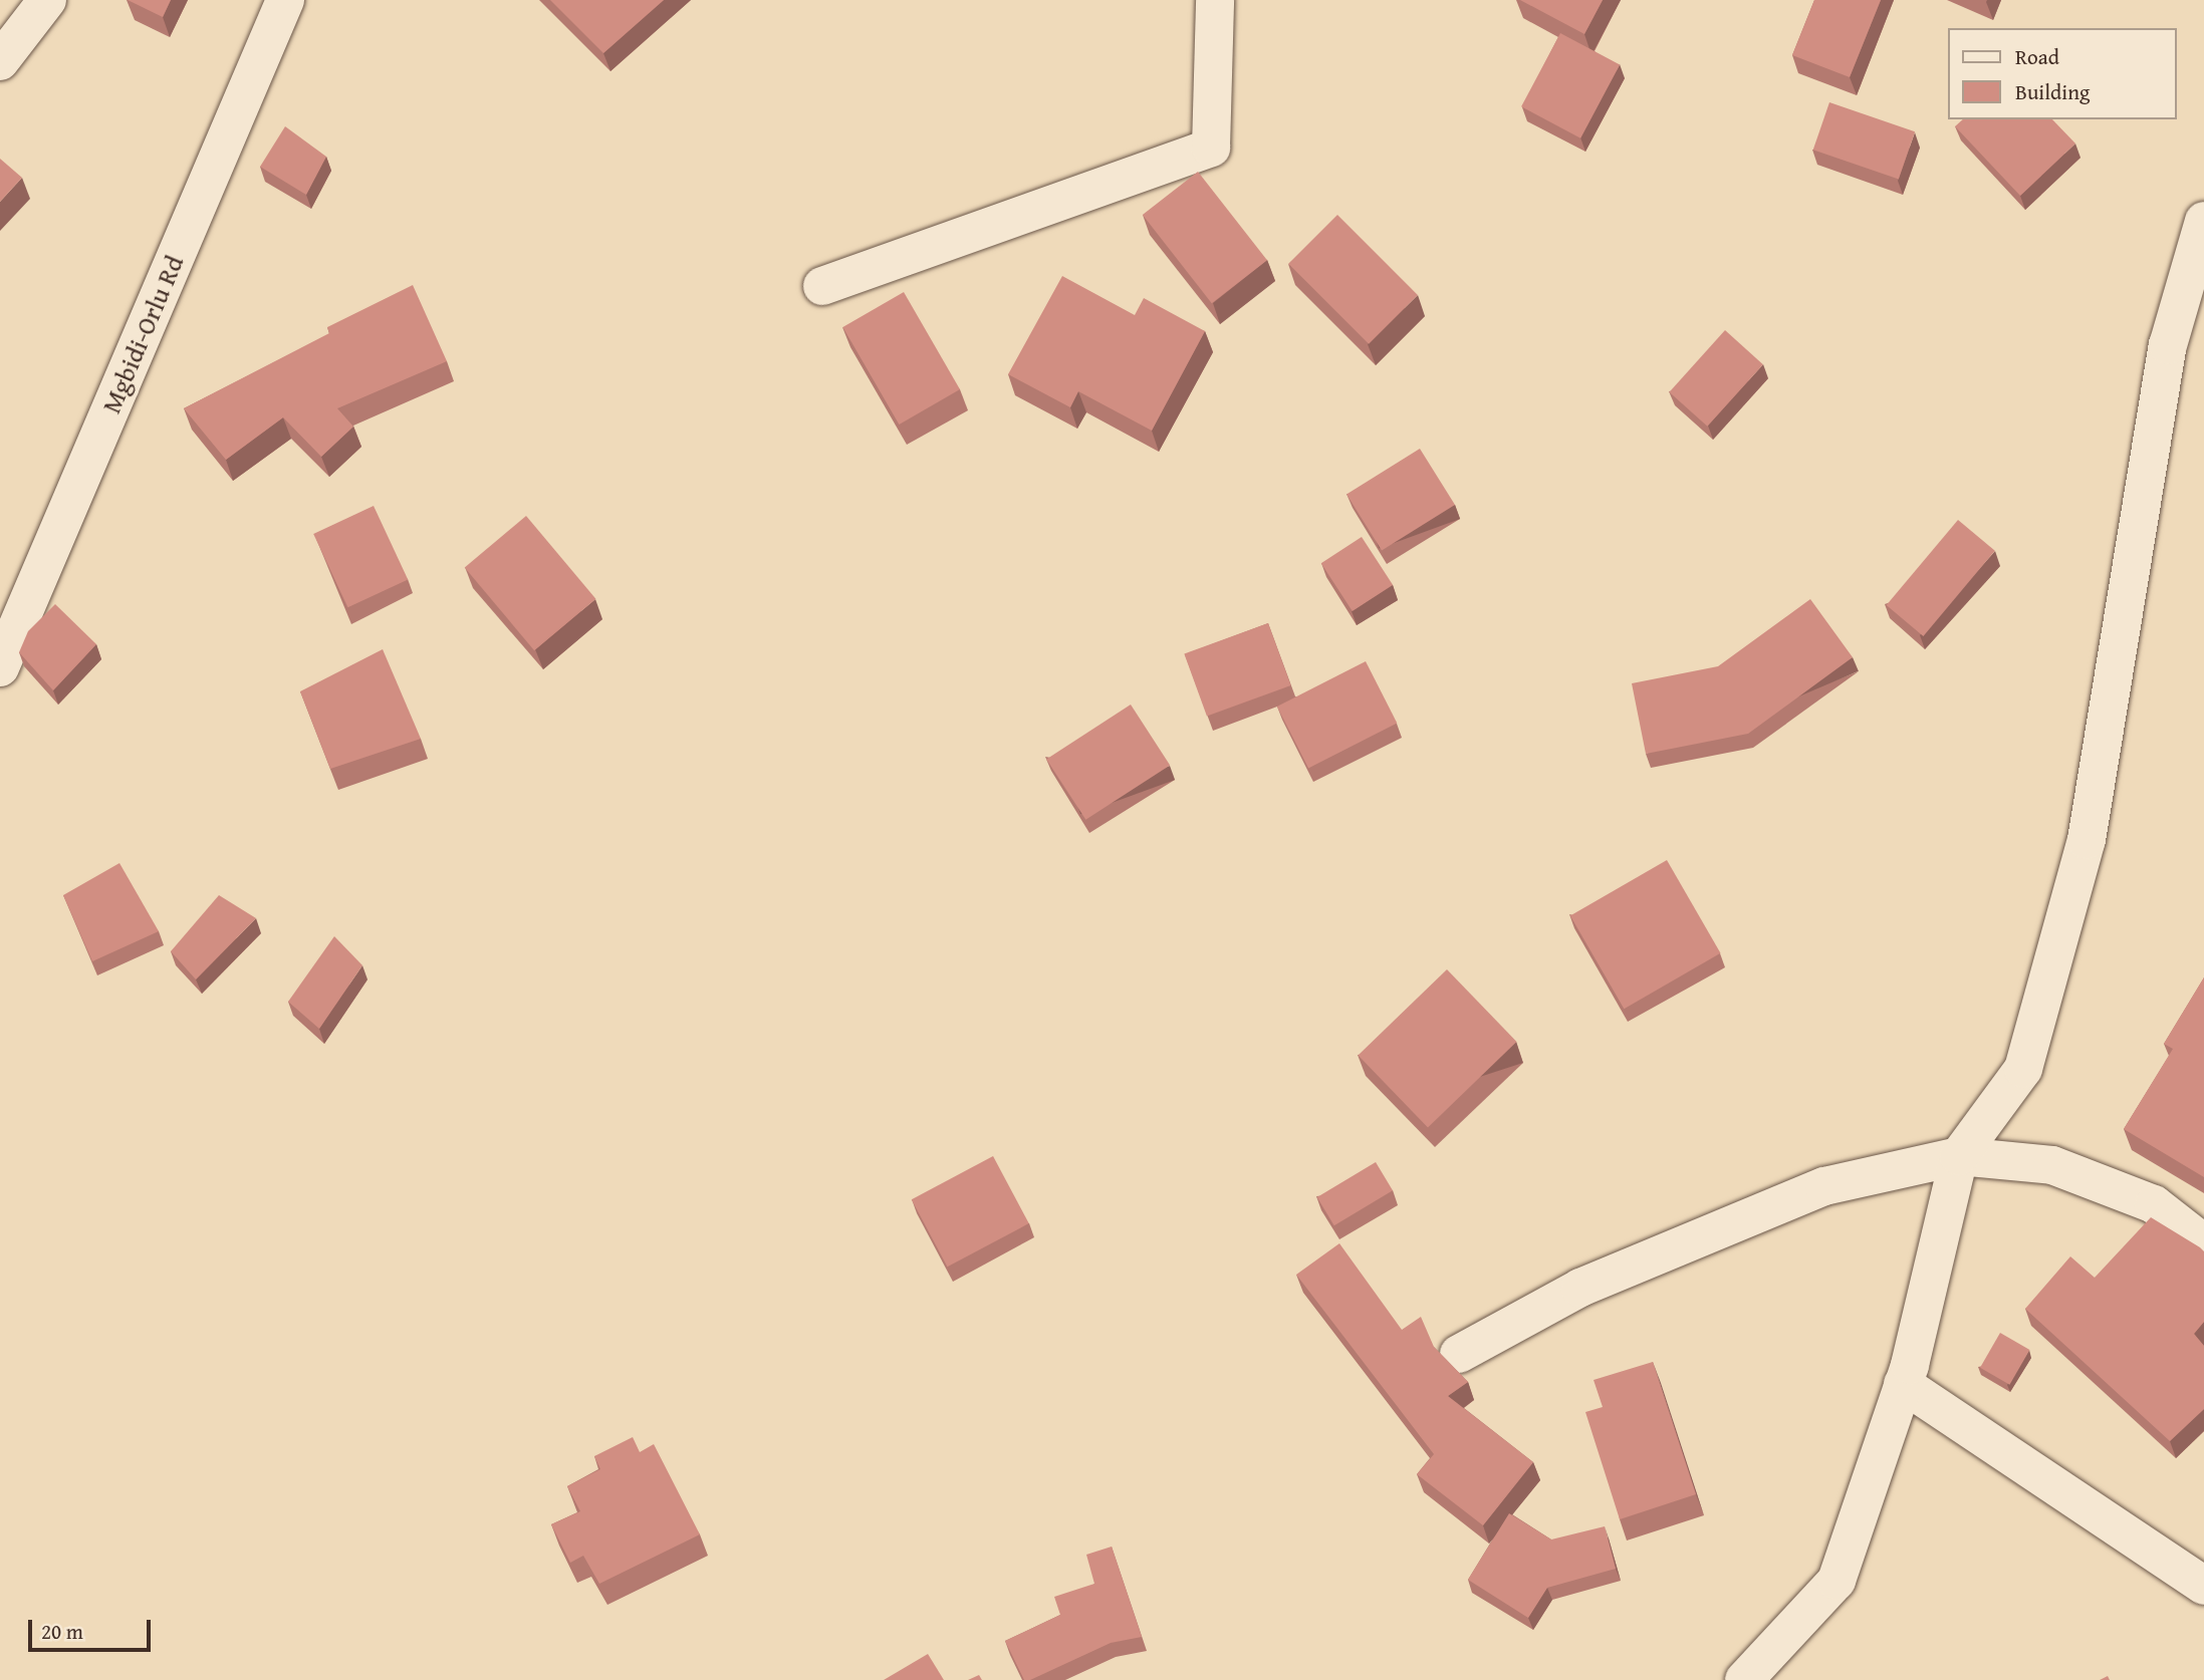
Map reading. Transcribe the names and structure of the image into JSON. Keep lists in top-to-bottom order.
{
  "streets": {
    "street": ["Mgbidi-Orlu Rd"]
  },
  "legend": ["Road", "Building"],
  "scale_bar": "20 m"
}
